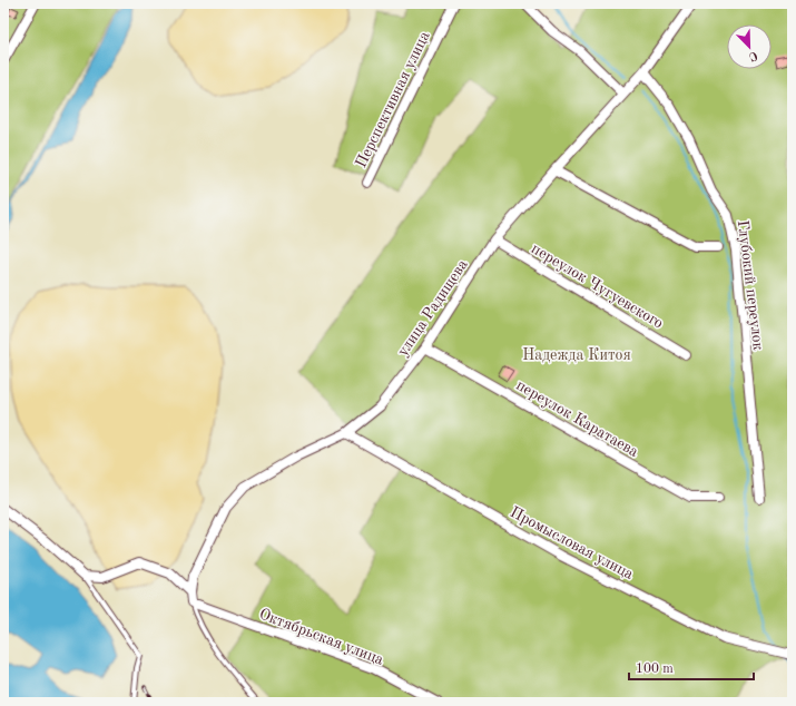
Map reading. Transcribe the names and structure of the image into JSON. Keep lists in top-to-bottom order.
{
  "streets": {
    "street": [
      "Перспективная улица",
      "переулок Чугуевского",
      "Глубокий переулок",
      "улица Радищева",
      "переулок Каратаева",
      "Промысловая улица",
      "Октябрьская улица"
    ]
  },
  "crossings": [
    ["переулок Чугуевского", "улица Радищева"],
    ["Глубокий переулок", "улица Радищева"],
    ["улица Радищева", "переулок Каратаева"],
    ["улица Радищева", "Промысловая улица"],
    ["улица Радищева", "Октябрьская улица"]
  ],
  "parks": ["Надежда Китоя"],
  "scale_bar": "100 m",
  "north": "bottom right"
}
